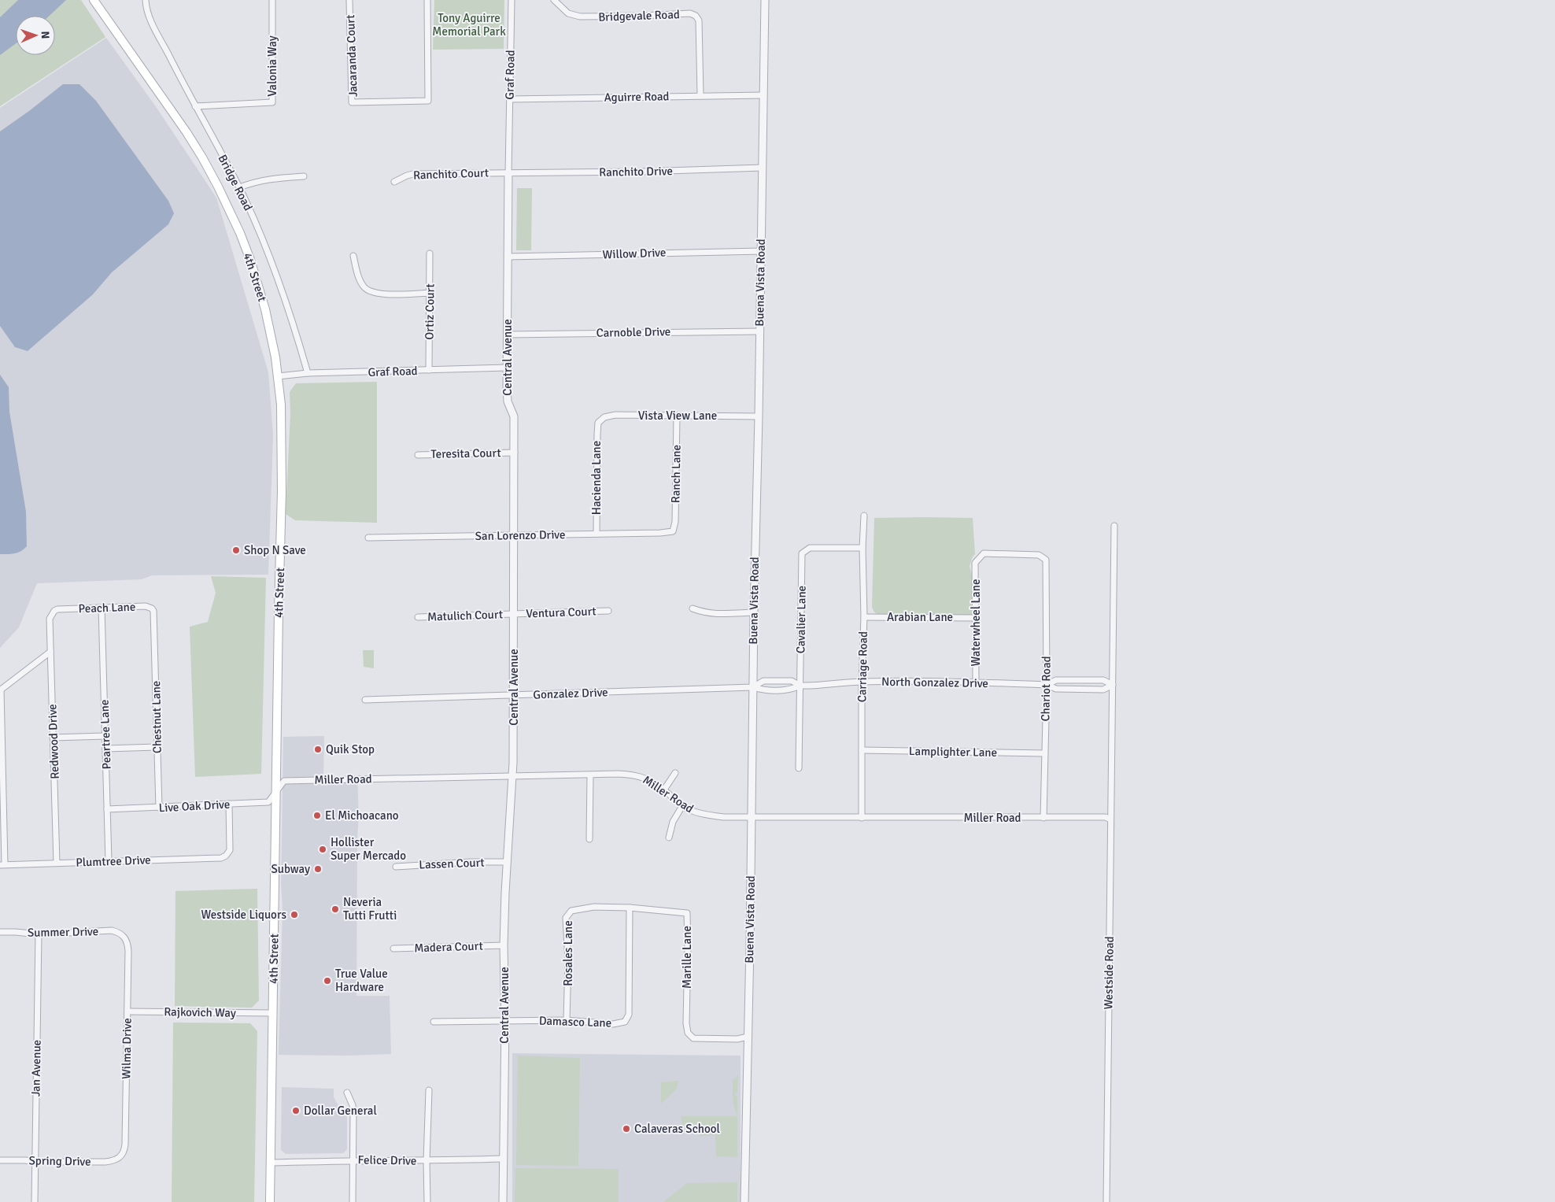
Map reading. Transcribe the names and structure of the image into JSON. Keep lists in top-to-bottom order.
{
  "streets": {
    "main road": ["4th Street"],
    "street": [
      "Bridgevale Road",
      "Jacaranda Court",
      "Valonia Way",
      "Graf Road",
      "Aguirre Road",
      "Ranchito Drive",
      "Ranchito Court",
      "Bridge Road",
      "Willow Drive",
      "Buena Vista Road",
      "Ortiz Court",
      "Carnoble Drive",
      "Central Avenue",
      "Vista View Lane",
      "Teresita Court",
      "Ranch Lane",
      "Hacienda Lane",
      "San Lorenzo Drive",
      "Peach Lane",
      "Ventura Court",
      "Matulich Court",
      "Arabian Lane",
      "Cavalier Lane",
      "Waterwheel Lane",
      "Carriage Road",
      "North Gonzalez Drive",
      "Chariot Road",
      "Gonzalez Drive",
      "Chestnut Lane",
      "Peartree Lane",
      "Redwood Drive",
      "Lamplighter Lane",
      "Miller Road",
      "Live Oak Drive",
      "Plumtree Drive",
      "Lassen Court",
      "Summer Drive",
      "Madera Court",
      "Rosales Lane",
      "Marille Lane",
      "Westside Road",
      "Rajkovich Way",
      "Damasco Lane",
      "Wilma Drive",
      "Jan Avenue",
      "Felice Drive",
      "Spring Drive"
    ]
  },
  "crossings": [
    ["Bridgevale Road", "Aguirre Road"],
    ["Valonia Way", "Bridge Road"],
    ["Graf Road", "Aguirre Road"],
    ["Graf Road", "Ranchito Drive"],
    ["Graf Road", "Ranchito Court"],
    ["Graf Road", "Bridge Road"],
    ["Graf Road", "4th Street"],
    ["Graf Road", "Ortiz Court"],
    ["Graf Road", "Central Avenue"],
    ["Aguirre Road", "Buena Vista Road"],
    ["Ranchito Drive", "Ranchito Court"],
    ["Ranchito Drive", "Buena Vista Road"],
    ["Ranchito Drive", "Central Avenue"],
    ["Ranchito Court", "Central Avenue"],
    ["Willow Drive", "Buena Vista Road"],
    ["Willow Drive", "Central Avenue"],
    ["4th Street", "Miller Road"],
    ["4th Street", "Live Oak Drive"],
    ["4th Street", "Rajkovich Way"],
    ["4th Street", "Felice Drive"],
    ["Buena Vista Road", "Carnoble Drive"],
    ["Buena Vista Road", "Vista View Lane"],
    ["Buena Vista Road", "North Gonzalez Drive"],
    ["Buena Vista Road", "Gonzalez Drive"],
    ["Buena Vista Road", "Miller Road"],
    ["Buena Vista Road", "Marille Lane"],
    ["Carnoble Drive", "Central Avenue"],
    ["Central Avenue", "Teresita Court"],
    ["Central Avenue", "San Lorenzo Drive"],
    ["Central Avenue", "Ventura Court"],
    ["Central Avenue", "Matulich Court"],
    ["Central Avenue", "Gonzalez Drive"],
    ["Central Avenue", "Miller Road"],
    ["Central Avenue", "Lassen Court"],
    ["Central Avenue", "Madera Court"],
    ["Central Avenue", "Damasco Lane"],
    ["Central Avenue", "Felice Drive"],
    ["Vista View Lane", "Ranch Lane"],
    ["Vista View Lane", "Hacienda Lane"],
    ["Ranch Lane", "San Lorenzo Drive"],
    ["Hacienda Lane", "San Lorenzo Drive"],
    ["Peach Lane", "Chestnut Lane"],
    ["Peach Lane", "Peartree Lane"],
    ["Peach Lane", "Redwood Drive"],
    ["Ventura Court", "Matulich Court"],
    ["Arabian Lane", "Waterwheel Lane"],
    ["Arabian Lane", "Carriage Road"],
    ["Cavalier Lane", "Carriage Road"],
    ["Cavalier Lane", "North Gonzalez Drive"],
    ["Waterwheel Lane", "North Gonzalez Drive"],
    ["Waterwheel Lane", "Chariot Road"],
    ["Carriage Road", "North Gonzalez Drive"],
    ["Carriage Road", "Lamplighter Lane"],
    ["Carriage Road", "Miller Road"],
    ["North Gonzalez Drive", "Chariot Road"],
    ["North Gonzalez Drive", "Gonzalez Drive"],
    ["North Gonzalez Drive", "Westside Road"],
    ["Chariot Road", "Lamplighter Lane"],
    ["Chariot Road", "Miller Road"],
    ["Chestnut Lane", "Live Oak Drive"],
    ["Peartree Lane", "Live Oak Drive"],
    ["Peartree Lane", "Plumtree Drive"],
    ["Redwood Drive", "Plumtree Drive"],
    ["Miller Road", "Live Oak Drive"],
    ["Miller Road", "Westside Road"],
    ["Live Oak Drive", "Plumtree Drive"],
    ["Summer Drive", "Wilma Drive"],
    ["Summer Drive", "Jan Avenue"],
    ["Rosales Lane", "Marille Lane"],
    ["Rosales Lane", "Damasco Lane"],
    ["Marille Lane", "Damasco Lane"],
    ["Rajkovich Way", "Wilma Drive"],
    ["Wilma Drive", "Spring Drive"],
    ["Jan Avenue", "Spring Drive"]
  ],
  "parks": ["Tony Aguirre Memorial Park"],
  "places": [
    "Shop N Save",
    "Quik Stop",
    "El Michoacano",
    "Hollister Super Mercado",
    "Subway",
    "Neveria Tutti Frutti",
    "Westside Liquors",
    "True Value Hardware",
    "Dollar General",
    "Calaveras School"
  ],
  "north": "right"
}
